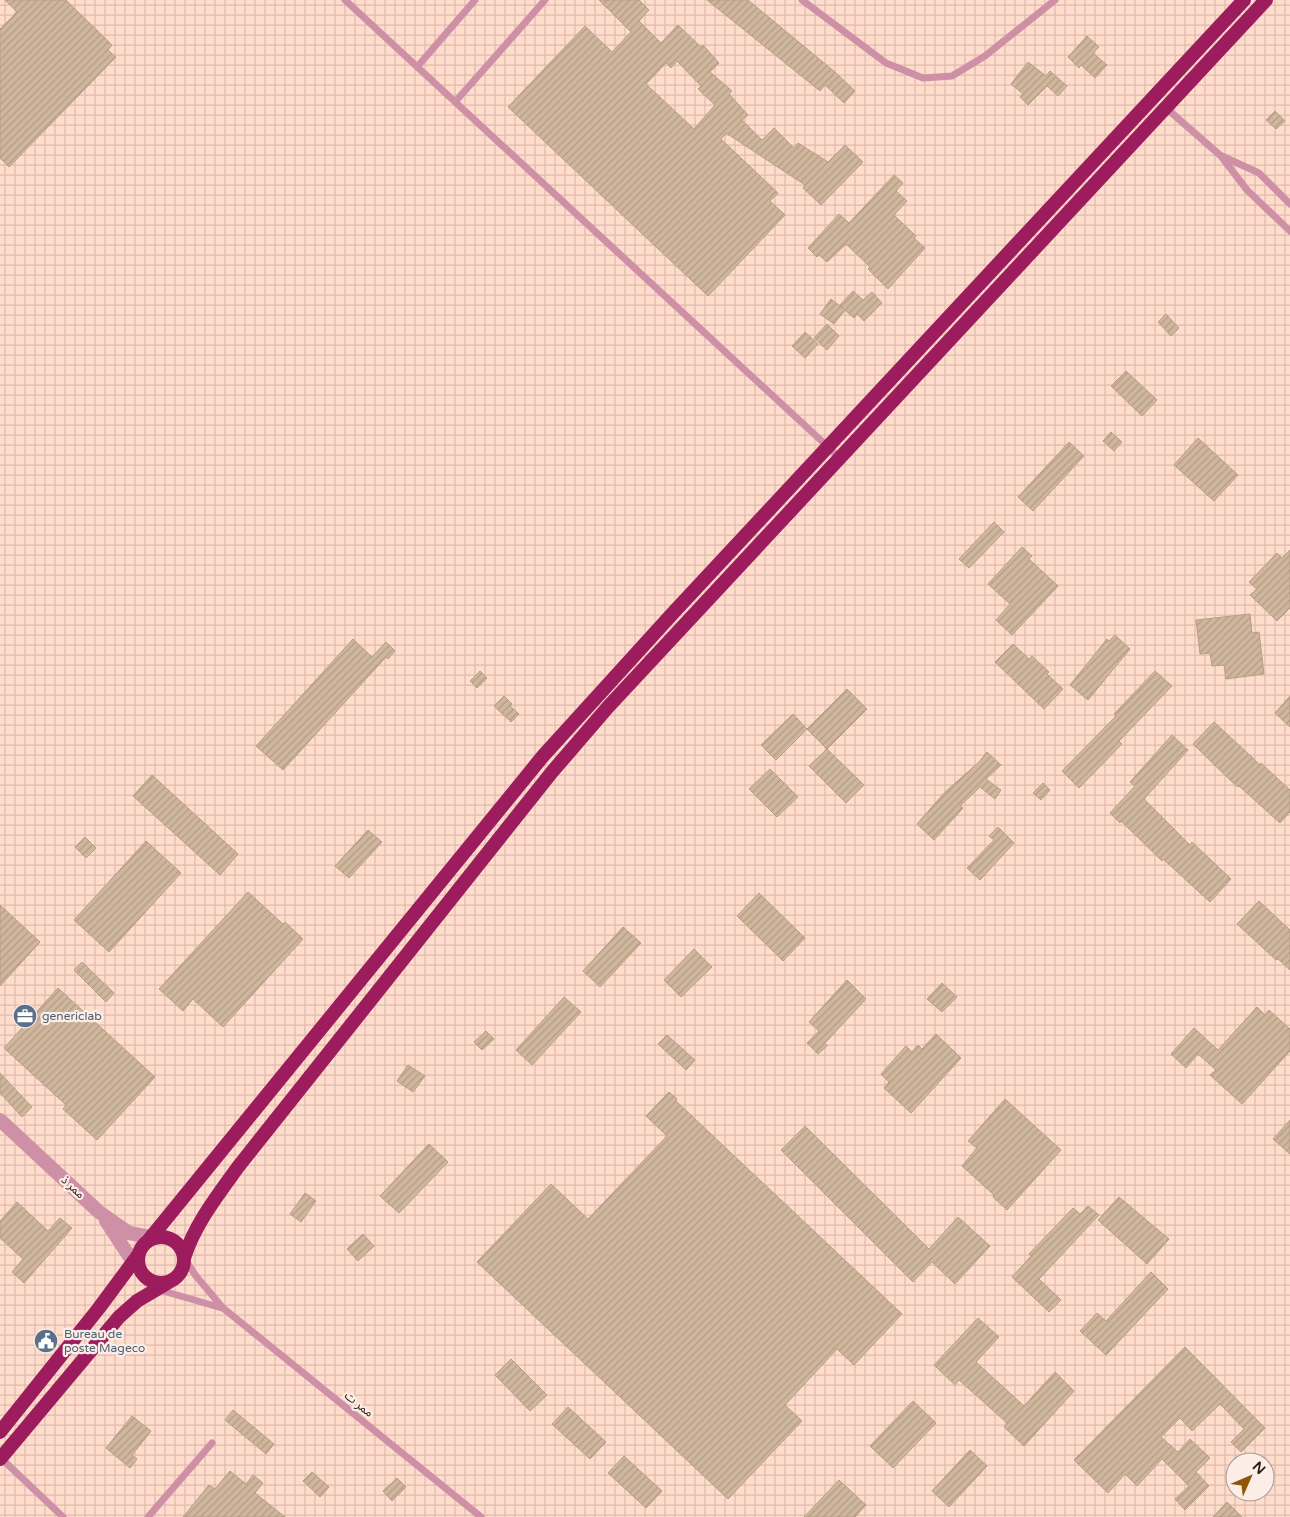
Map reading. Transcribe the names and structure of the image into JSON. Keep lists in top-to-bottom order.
{
  "streets": {
    "street": ["ممر ذ"],
    "lane": ["ممر ت"]
  },
  "crossings": [
    ["ممر ذ", "ممر ت"]
  ],
  "places": {
    "office": ["genericlab"],
    "public building": ["Bureau de poste Mageco"]
  },
  "north": "top right"
}
